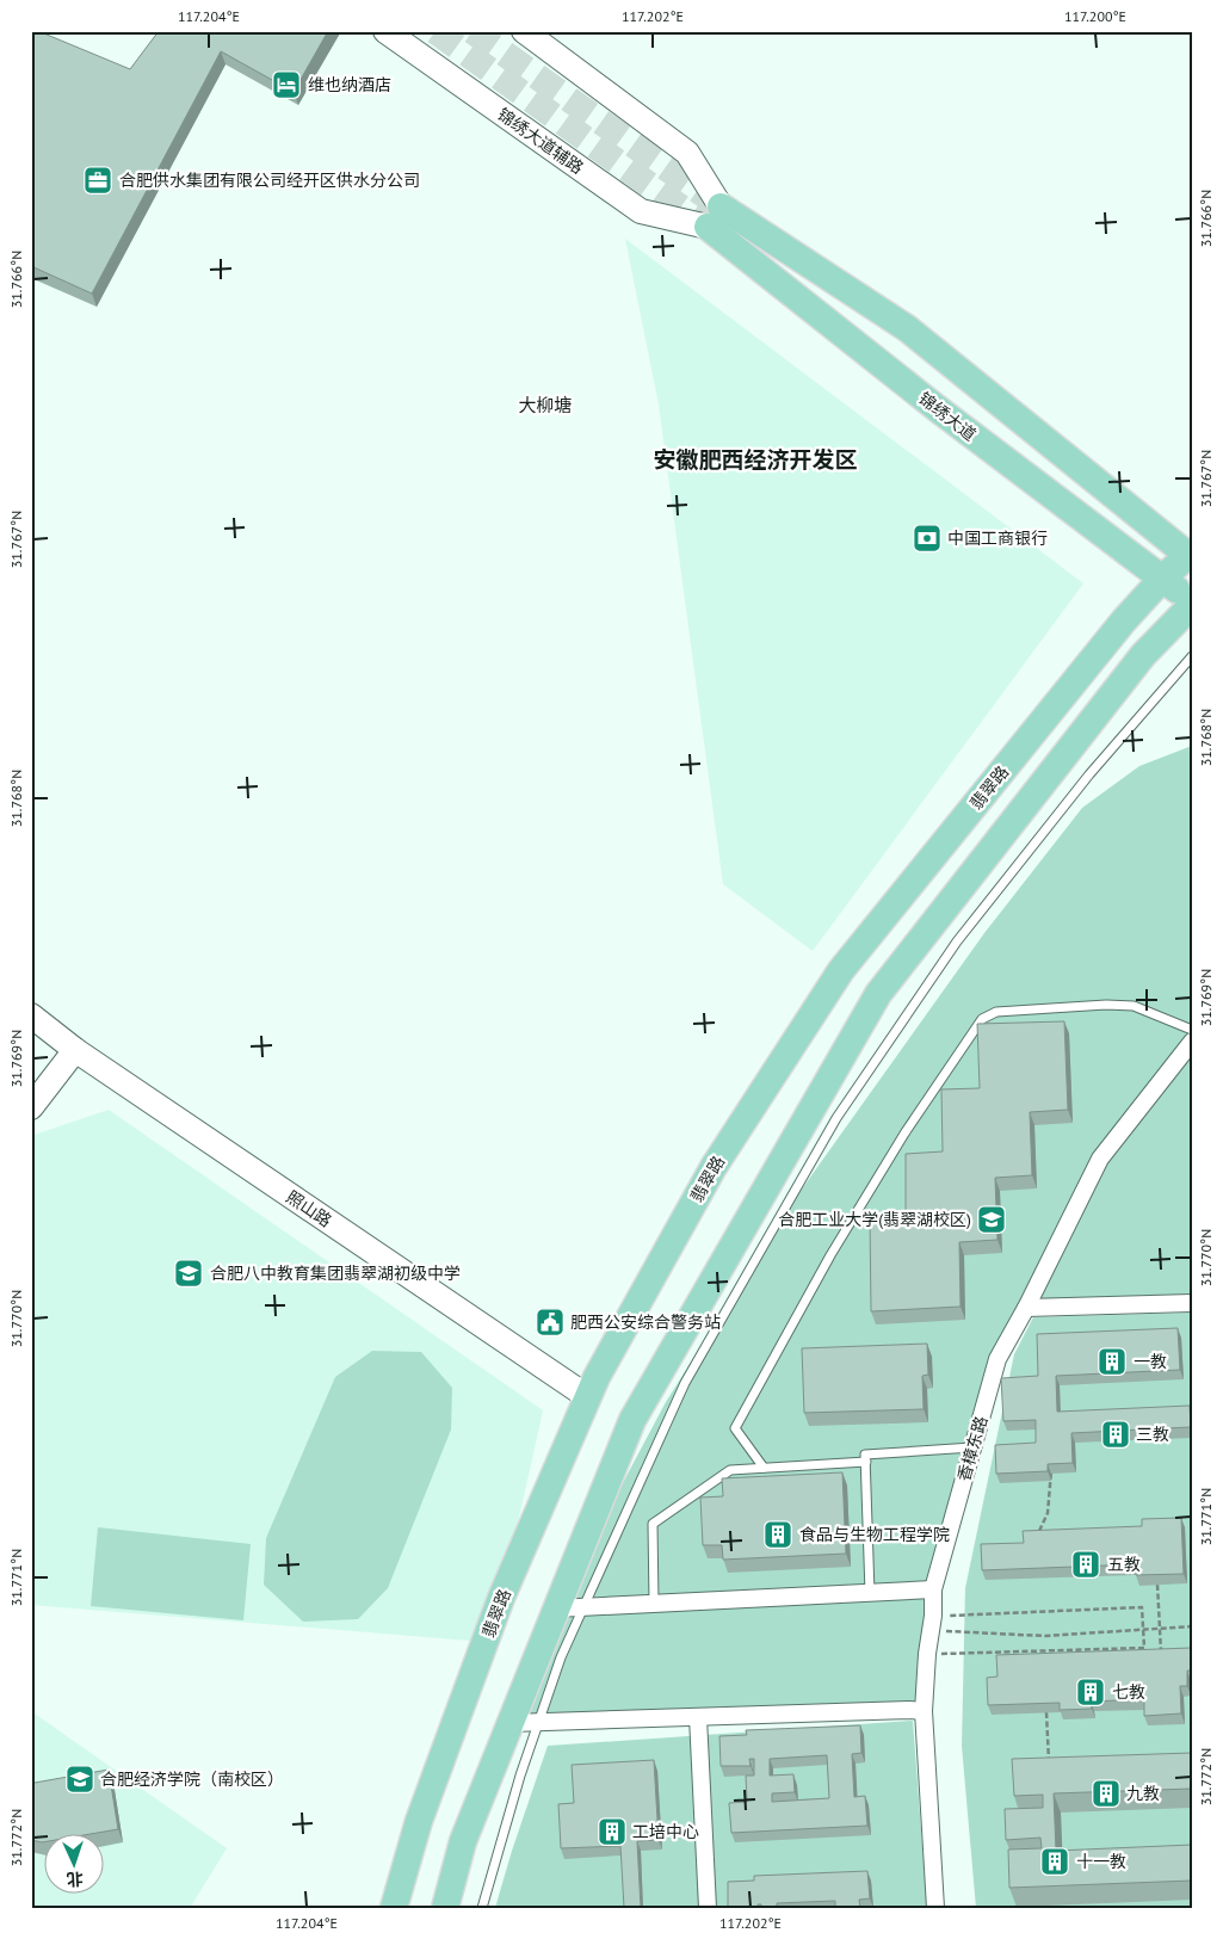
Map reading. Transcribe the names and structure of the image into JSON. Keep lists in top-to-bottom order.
{
  "streets": {
    "main road": ["锦绣大道", "翡翠路"],
    "street": ["锦绣大道辅路", "照山路", "香樟东路"]
  },
  "crossings": [
    ["锦绣大道辅路", "锦绣大道"],
    ["锦绣大道", "翡翠路"],
    ["翡翠路", "照山路"]
  ],
  "districts": ["大柳塘", "安徽肥西经济开发区"],
  "places": {
    "hotel": ["维也纳酒店"],
    "office": ["合肥供水集团有限公司经开区供水分公司"],
    "bank": ["中国工商银行"],
    "school or university": ["合肥工业大学(翡翠湖校区)", "合肥八中教育集团翡翠湖初级中学", "合肥经济学院（南校区）"],
    "public building": ["肥西公安综合警务站"],
    "building": [
      "一教",
      "三教",
      "食品与生物工程学院",
      "五教",
      "七教",
      "九教",
      "工培中心",
      "十一教"
    ]
  },
  "north": "bottom",
  "coordinates": [
    "117.204°E",
    "117.202°E",
    "117.200°E",
    "31.766°N",
    "31.767°N",
    "31.768°N",
    "31.769°N",
    "31.770°N",
    "31.771°N",
    "31.772°N"
  ]
}
